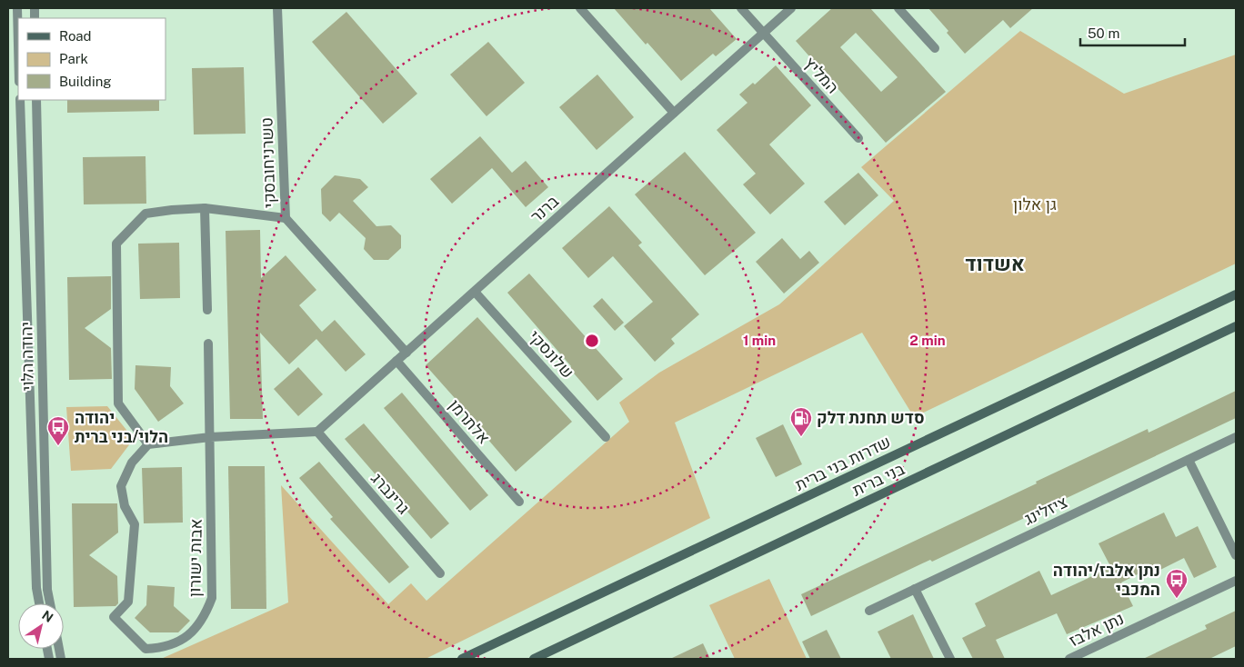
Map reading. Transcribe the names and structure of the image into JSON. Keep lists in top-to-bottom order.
{
  "streets": {
    "main road": ["שדרות בני ברית", "בני ברית"],
    "street": [
      "המליץ",
      "טשרניחובסקי",
      "ברנר",
      "שלונסקי",
      "יהודה הלוי",
      "אלתרמן",
      "גרינברג",
      "ציזלינג",
      "אבות ישורון",
      "נתן אלבז"
    ]
  },
  "crossings": [
    ["המליץ", "ברנר"],
    ["טשרניחובסקי", "ברנר"],
    ["ברנר", "שלונסקי"],
    ["ברנר", "אלתרמן"],
    ["ברנר", "גרינברג"]
  ],
  "districts": ["אשדוד"],
  "parks": ["גן אלון"],
  "places": {
    "fuel station": ["סדש תחנת דלק"],
    "bus stop": ["יהודה הלוי/בני ברית", "נתן אלבז/יהודה המכבי"]
  },
  "legend": ["Road", "Park", "Building"],
  "scale_bar": "50 m",
  "north": "top right",
  "rings": ["1 min", "2 min"]
}
